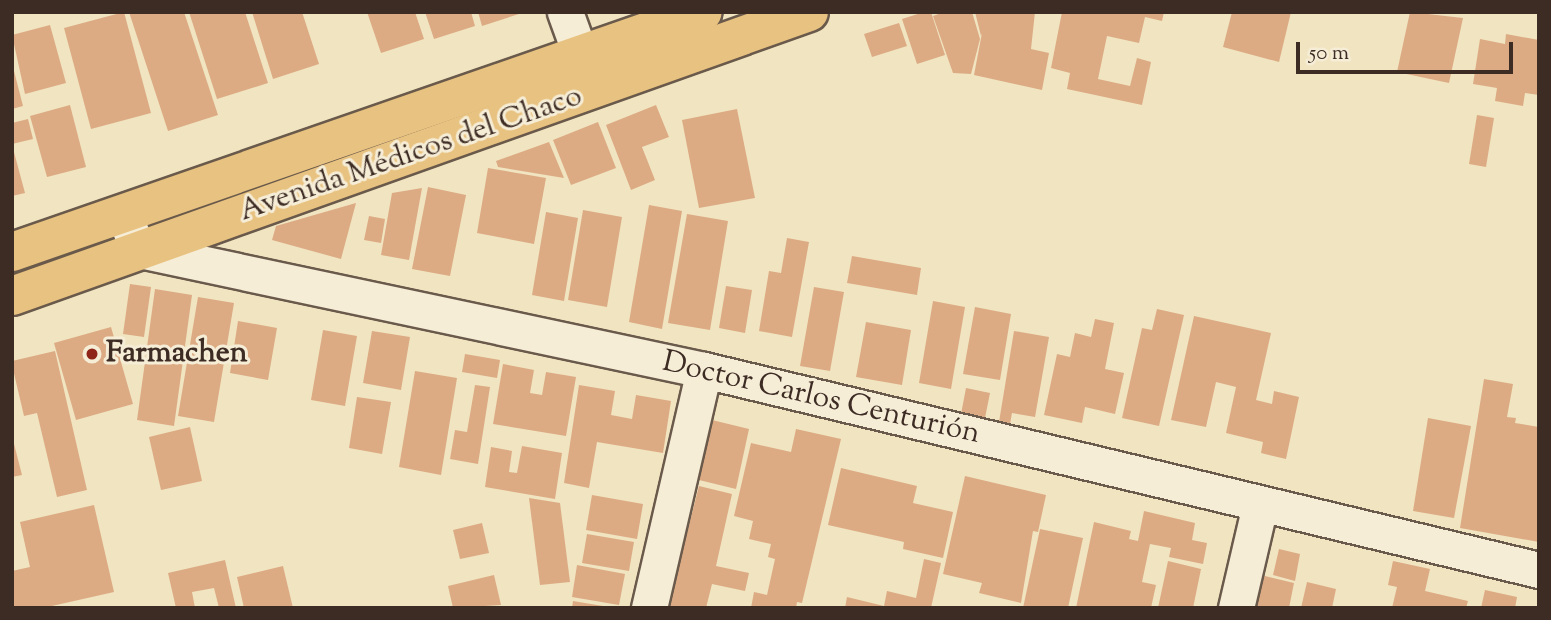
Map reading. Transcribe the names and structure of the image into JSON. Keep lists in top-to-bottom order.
{
  "streets": {
    "main road": ["Avenida Médicos del Chaco"],
    "street": ["Doctor Carlos Centurión"]
  },
  "crossings": [
    ["Avenida Médicos del Chaco", "Doctor Carlos Centurión"]
  ],
  "places": ["Farmachen"],
  "scale_bar": "50 m"
}
